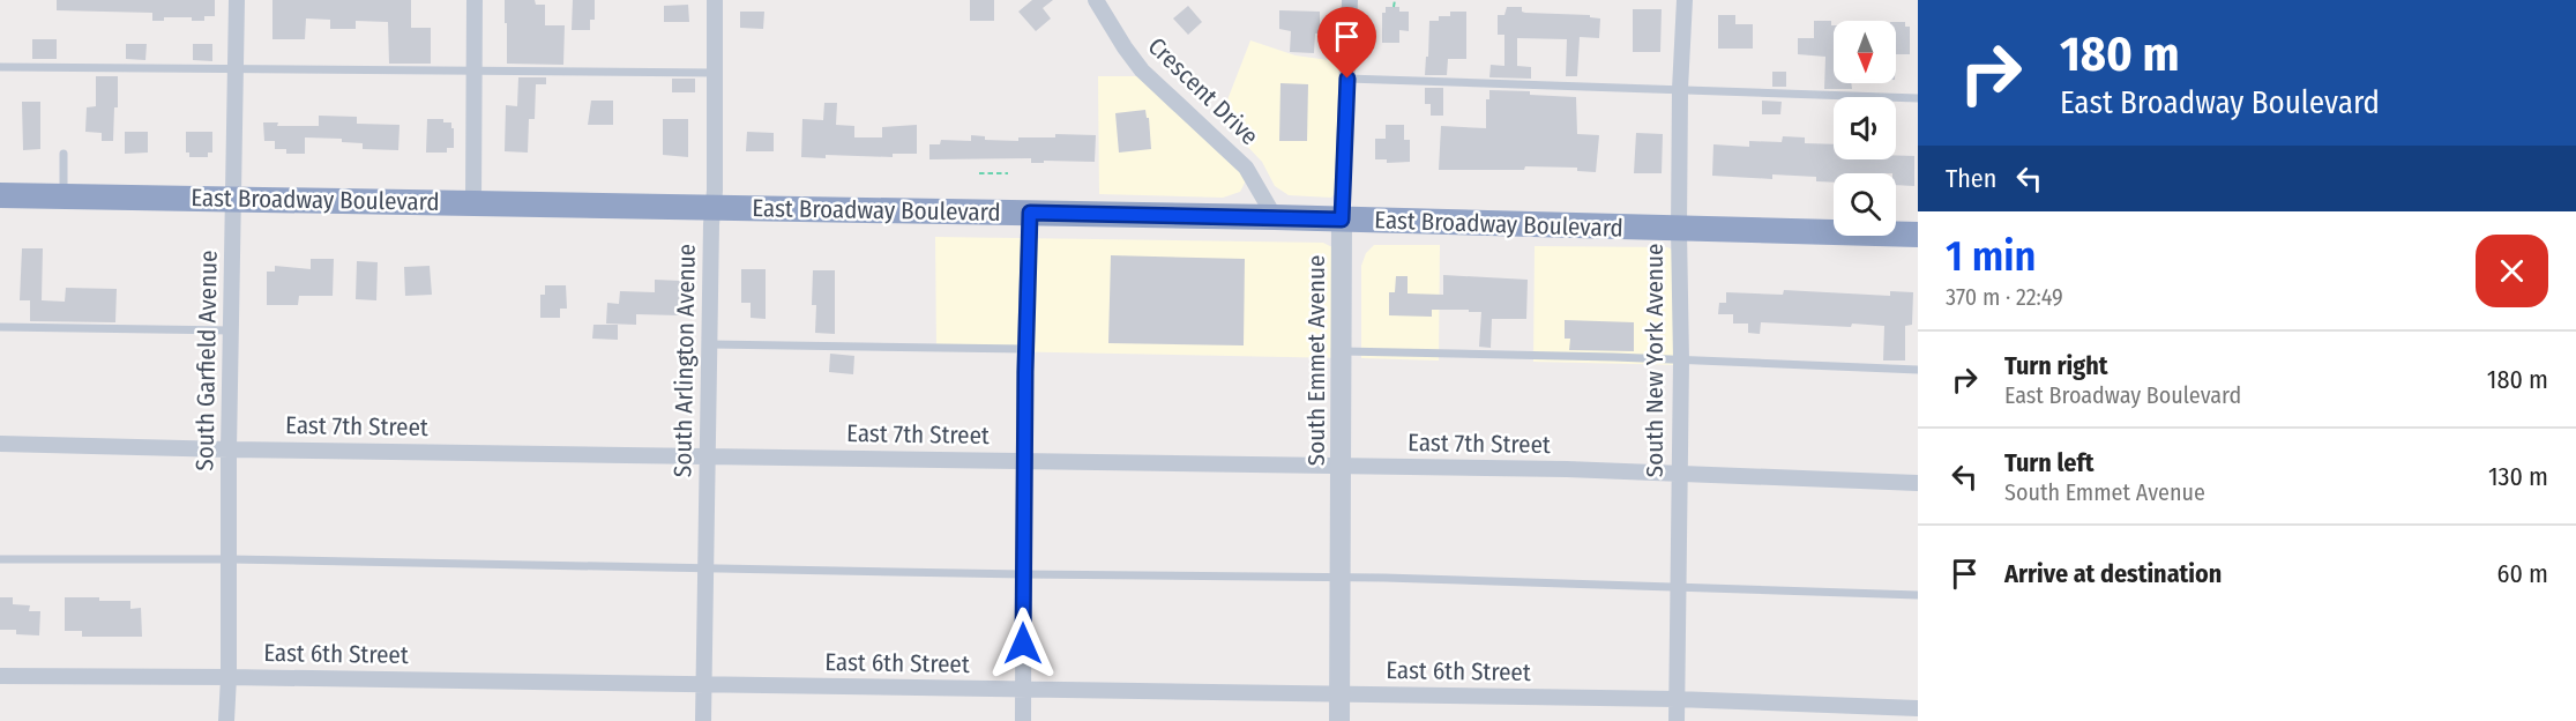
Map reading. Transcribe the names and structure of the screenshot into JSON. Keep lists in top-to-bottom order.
{
  "streets": {
    "highway": ["East Broadway Boulevard"],
    "street": [
      "Crescent Drive",
      "South Garfield Avenue",
      "South Arlington Avenue",
      "South Emmet Avenue",
      "South New York Avenue",
      "East 7th Street",
      "East 6th Street"
    ]
  },
  "crossings": [
    ["Crescent Drive", "East Broadway Boulevard"],
    ["East Broadway Boulevard", "South Garfield Avenue"],
    ["East Broadway Boulevard", "South Arlington Avenue"],
    ["East Broadway Boulevard", "South Emmet Avenue"],
    ["East Broadway Boulevard", "South New York Avenue"],
    ["South Garfield Avenue", "East 7th Street"],
    ["South Garfield Avenue", "East 6th Street"],
    ["South Arlington Avenue", "East 7th Street"],
    ["South Arlington Avenue", "East 6th Street"],
    ["South Emmet Avenue", "East 7th Street"],
    ["South Emmet Avenue", "East 6th Street"],
    ["South New York Avenue", "East 7th Street"],
    ["South New York Avenue", "East 6th Street"]
  ],
  "north": "bottom",
  "page": {
    "turn": ["180 m", "East Broadway Boulevard"],
    "then": "Then",
    "heading": ["1 min", "370 m · 22:49"],
    "list": [
      {
        "name": "Turn right",
        "note": "East Broadway Boulevard",
        "value": "180 m"
      },
      {
        "name": "Turn left",
        "note": "South Emmet Avenue",
        "value": "130 m"
      },
      {
        "name": "Arrive at destination",
        "value": "60 m"
      }
    ]
  }
}
